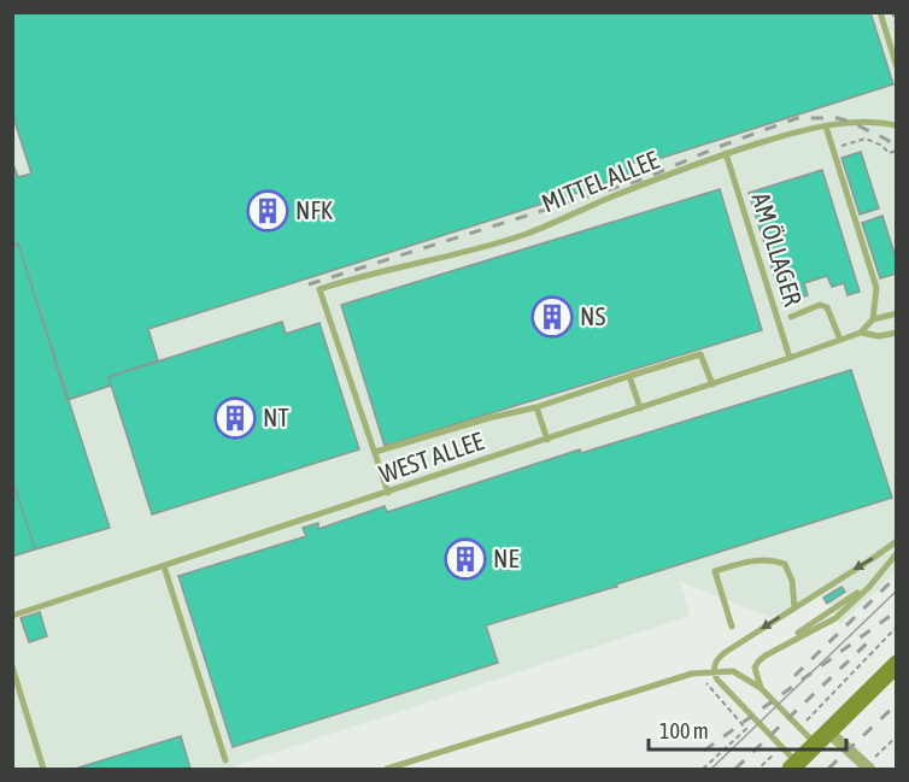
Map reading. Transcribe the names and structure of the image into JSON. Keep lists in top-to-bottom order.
{
  "streets": {
    "lane": ["MITTEL ALLEE", "AM ÖLLAGER", "WEST ALLEE"]
  },
  "crossings": [
    ["MITTEL ALLEE", "AM ÖLLAGER"],
    ["AM ÖLLAGER", "WEST ALLEE"]
  ],
  "places": {
    "building": [
      "NFK",
      "NS",
      "NT",
      "NE"
    ]
  },
  "scale_bar": "100 m"
}
